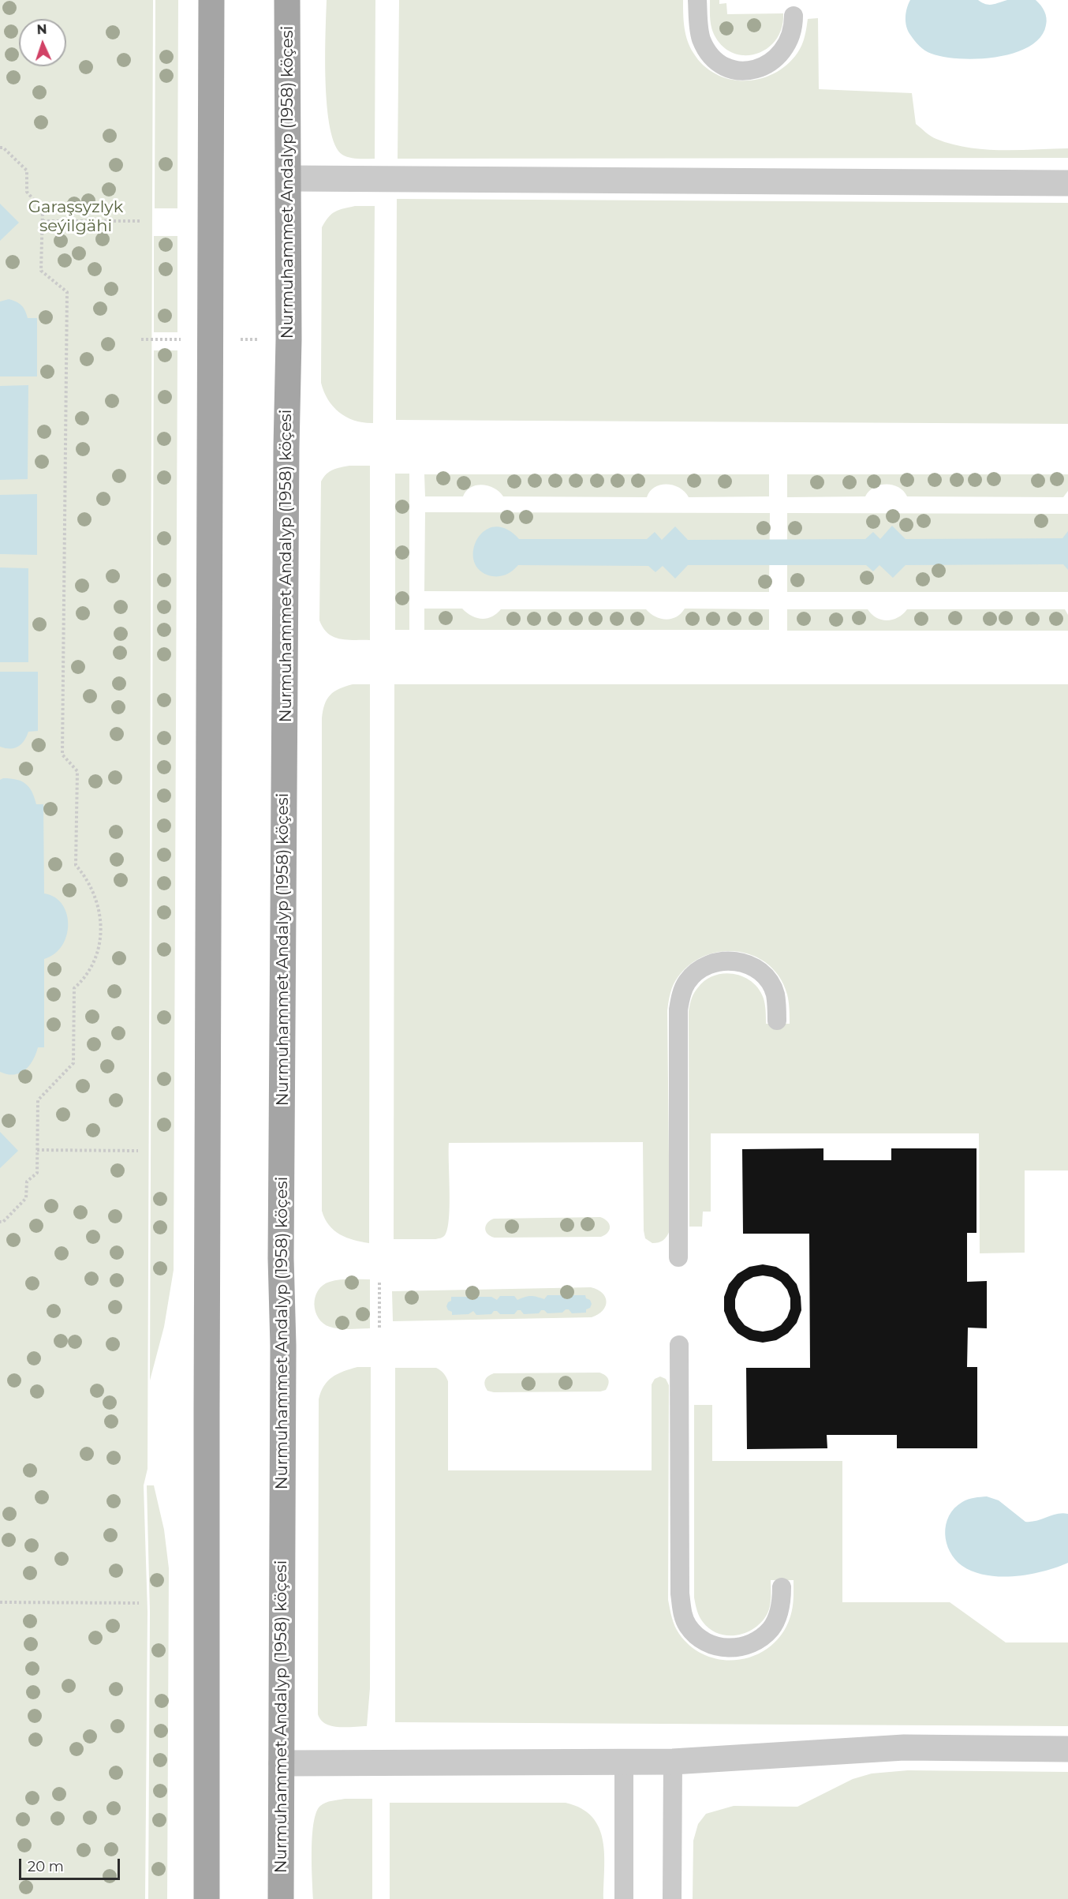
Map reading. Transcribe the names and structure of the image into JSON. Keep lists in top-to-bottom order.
{
  "streets": {
    "main road": ["Nurmuhammet Andalyp (1958) köçesi"]
  },
  "parks": ["Garaşsyzlyk seýilgähi"],
  "scale_bar": "20 m",
  "north": "top"
}
